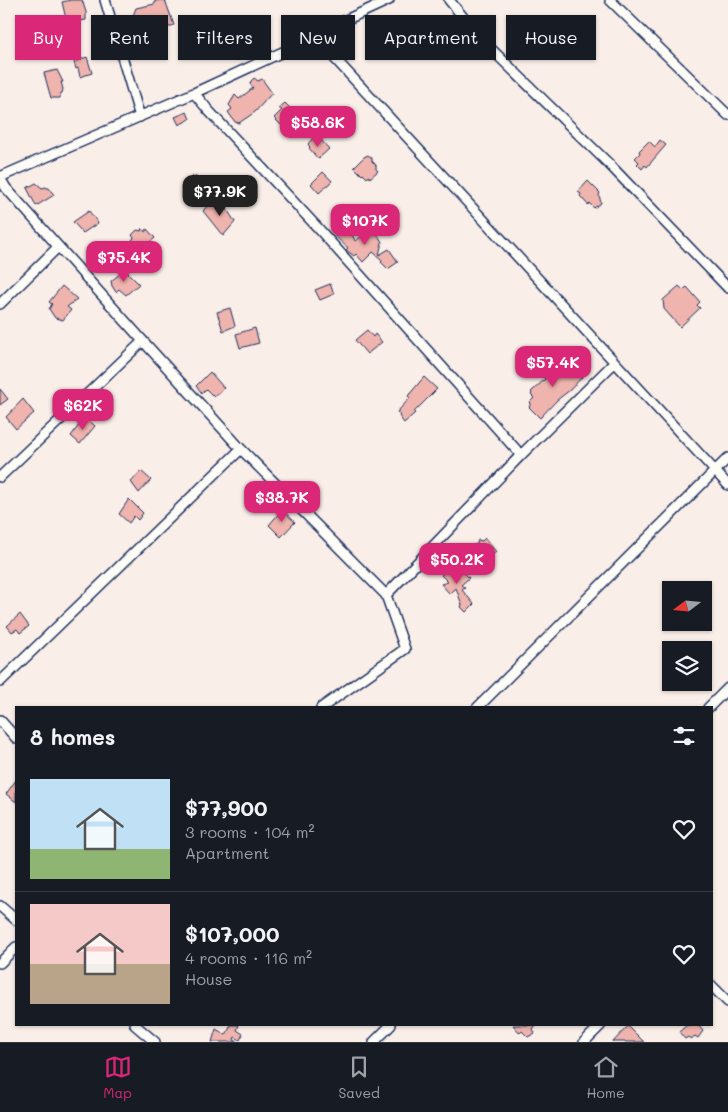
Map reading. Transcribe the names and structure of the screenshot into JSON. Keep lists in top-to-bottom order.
{
  "north": "left",
  "page": {
    "chip": [
      "Buy",
      "Rent",
      "Filters",
      "New",
      "Apartment",
      "House"
    ],
    "price": [
      "$58.6K",
      "$77.9K",
      "$107K",
      "$75.4K",
      "$57.4K",
      "$62K",
      "$38.7K",
      "$50.2K"
    ],
    "heading": "8 homes",
    "list": [
      {
        "name": "$77,900",
        "note": "3 rooms · 104 m² · Apartment"
      },
      {
        "name": "$107,000",
        "note": "4 rooms · 116 m² · House"
      }
    ],
    "tabs": ["Map", "Saved", "Home"]
  }
}
